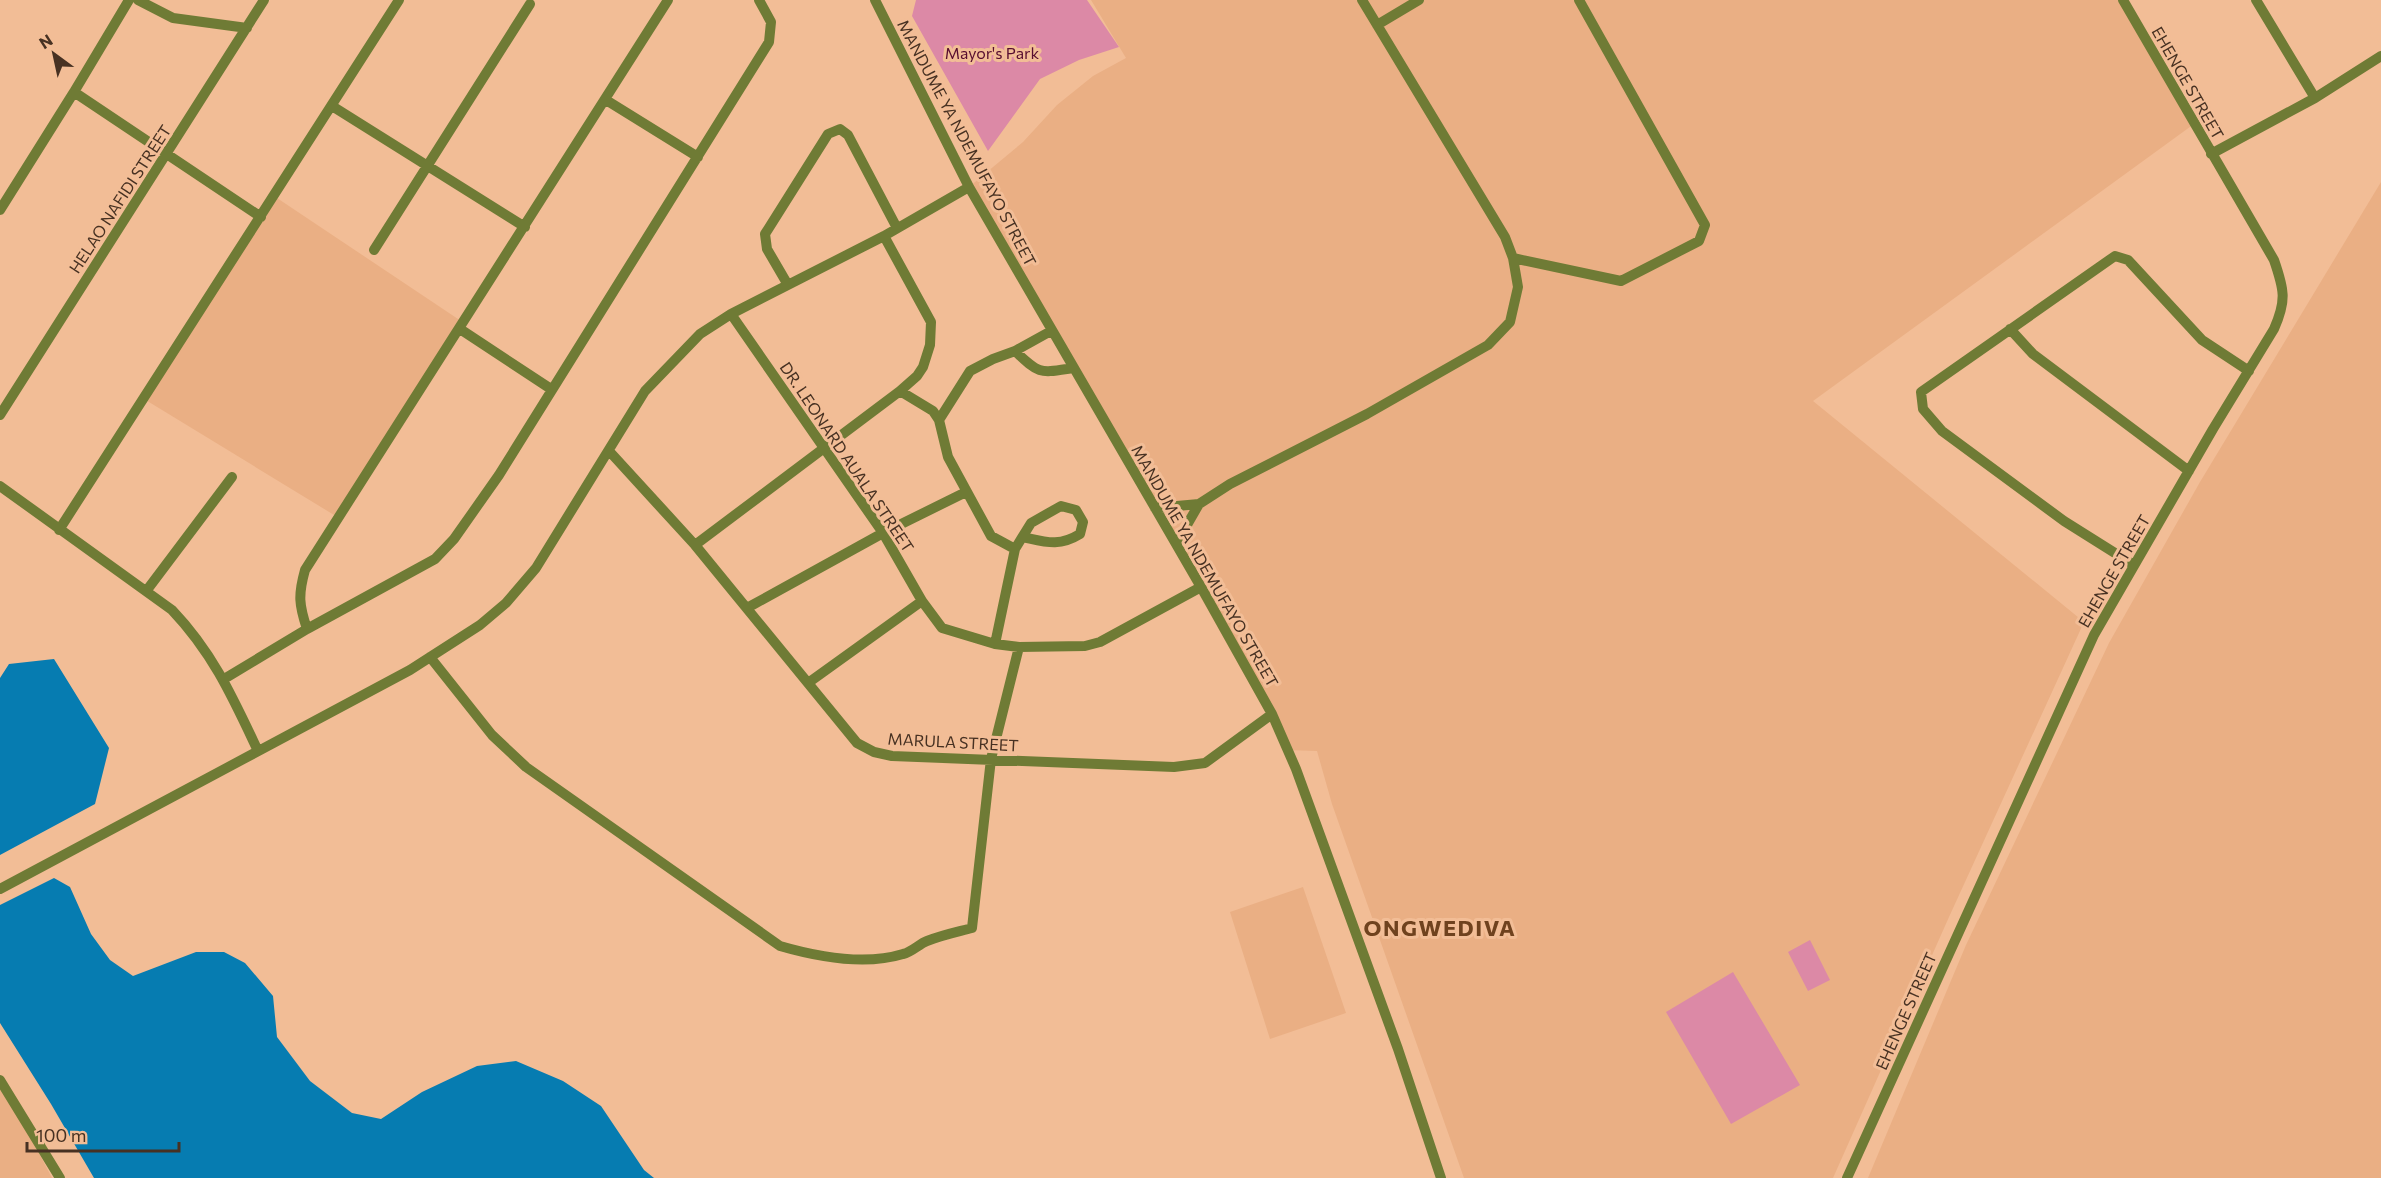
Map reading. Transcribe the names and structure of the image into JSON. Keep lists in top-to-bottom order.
{
  "streets": {
    "street": [
      "EHENGE STREET",
      "MANDUME YA NDEMUFAYO STREET",
      "HELAO NAFIDI STREET",
      "DR. LEONARD AUALA STREET",
      "MARULA STREET"
    ]
  },
  "crossings": [
    ["MANDUME YA NDEMUFAYO STREET", "DR. LEONARD AUALA STREET"],
    ["MANDUME YA NDEMUFAYO STREET", "MARULA STREET"]
  ],
  "districts": ["ONGWEDIVA"],
  "parks": ["Mayor's Park"],
  "scale_bar": "100 m",
  "north": "top left"
}
